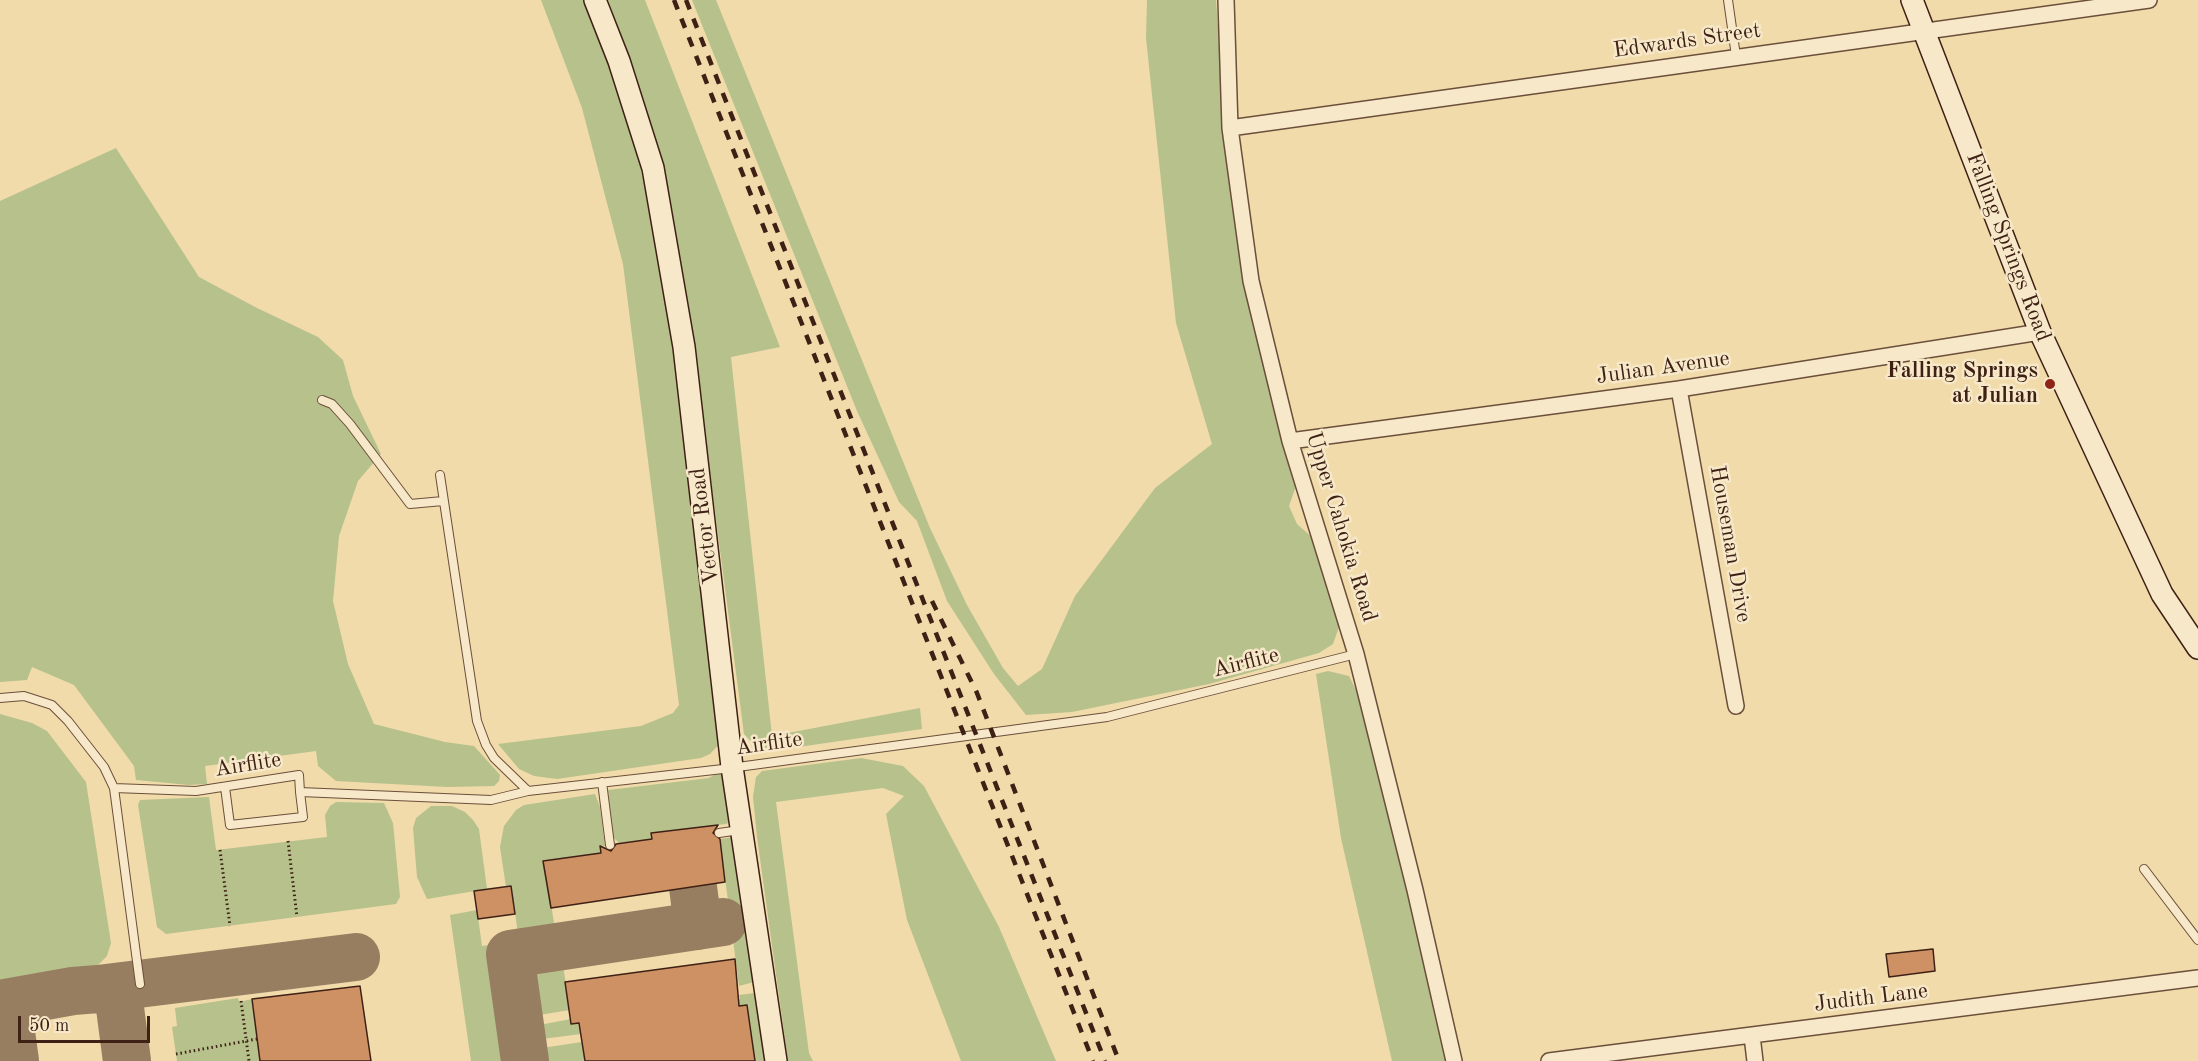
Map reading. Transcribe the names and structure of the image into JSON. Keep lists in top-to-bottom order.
{
  "streets": {
    "street": [
      "Edwards Street",
      "Falling Springs Road",
      "Julian Avenue",
      "Vector Road",
      "Upper Cahokia Road",
      "Houseman Drive",
      "Judith Lane"
    ],
    "lane": ["Airflite"]
  },
  "crossings": [
    ["Edwards Street", "Falling Springs Road"],
    ["Edwards Street", "Upper Cahokia Road"],
    ["Falling Springs Road", "Julian Avenue"],
    ["Julian Avenue", "Upper Cahokia Road"],
    ["Julian Avenue", "Houseman Drive"],
    ["Vector Road", "Airflite"],
    ["Upper Cahokia Road", "Airflite"]
  ],
  "places": ["Falling Springs at Julian"],
  "scale_bar": "50 m"
}
